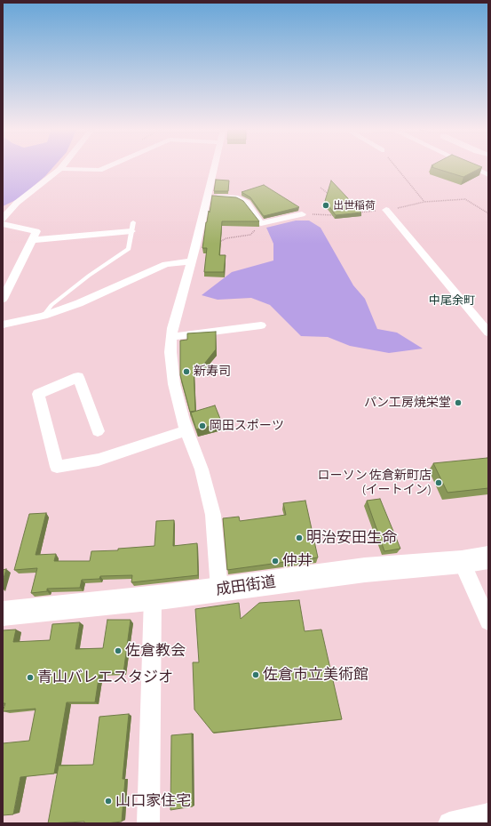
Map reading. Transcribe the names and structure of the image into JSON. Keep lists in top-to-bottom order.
{
  "streets": {
    "street": ["成田街道"]
  },
  "districts": ["中尾余町"],
  "places": [
    "出世稲荷",
    "新寿司",
    "パン工房焼栄堂",
    "岡田スポーツ",
    "ローソン 佐倉新町店 (イートイン)",
    "明治安田生命",
    "仲井",
    "佐倉教会",
    "佐倉市立美術館",
    "青山バレエスタジオ",
    "山口家住宅"
  ]
}
